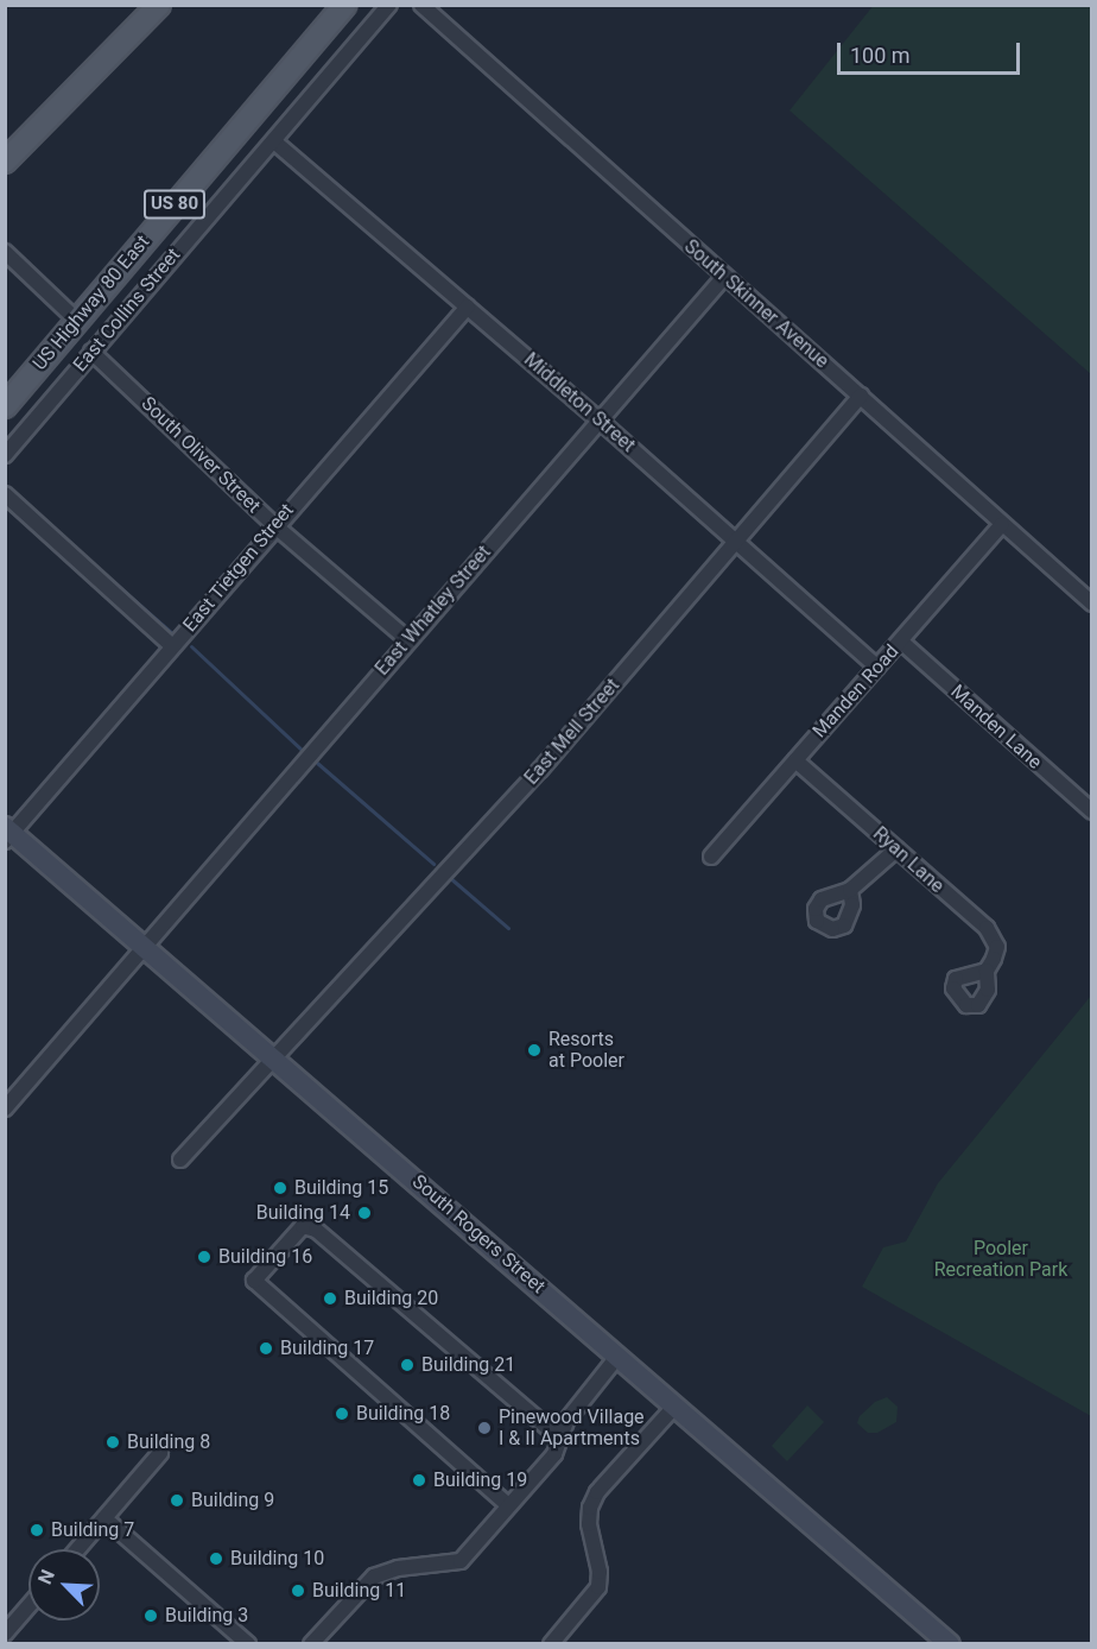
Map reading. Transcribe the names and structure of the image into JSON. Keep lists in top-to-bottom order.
{
  "streets": {
    "main road": ["US 80", "US Highway 80 East"],
    "street": [
      "South Skinner Avenue",
      "East Collins Street",
      "Middleton Street",
      "South Oliver Street",
      "East Tietgen Street",
      "East Whatley Street",
      "Manden Road",
      "Manden Lane",
      "East Mell Street",
      "Ryan Lane",
      "South Rogers Street"
    ]
  },
  "crossings": [
    ["South Skinner Avenue", "East Whatley Street"],
    ["South Skinner Avenue", "Manden Road"],
    ["South Skinner Avenue", "East Mell Street"],
    ["East Collins Street", "Middleton Street"],
    ["East Collins Street", "South Oliver Street"],
    ["Middleton Street", "East Tietgen Street"],
    ["Middleton Street", "East Whatley Street"],
    ["Middleton Street", "Manden Road"],
    ["Middleton Street", "East Mell Street"],
    ["South Oliver Street", "East Tietgen Street"],
    ["South Oliver Street", "East Whatley Street"],
    ["East Tietgen Street", "South Rogers Street"],
    ["East Whatley Street", "South Rogers Street"],
    ["Manden Road", "Manden Lane"],
    ["Manden Road", "Ryan Lane"],
    ["East Mell Street", "South Rogers Street"]
  ],
  "parks": ["Pooler Recreation Park"],
  "places": [
    "Resorts at Pooler",
    "Building 15",
    "Building 14",
    "Building 16",
    "Building 20",
    "Building 17",
    "Building 21",
    "Building 18",
    "Pinewood Village I & II Apartments",
    "Building 8",
    "Building 19",
    "Building 9",
    "Building 7",
    "Building 10",
    "Building 11",
    "Building 3"
  ],
  "scale_bar": "100 m",
  "north": "top left"
}
